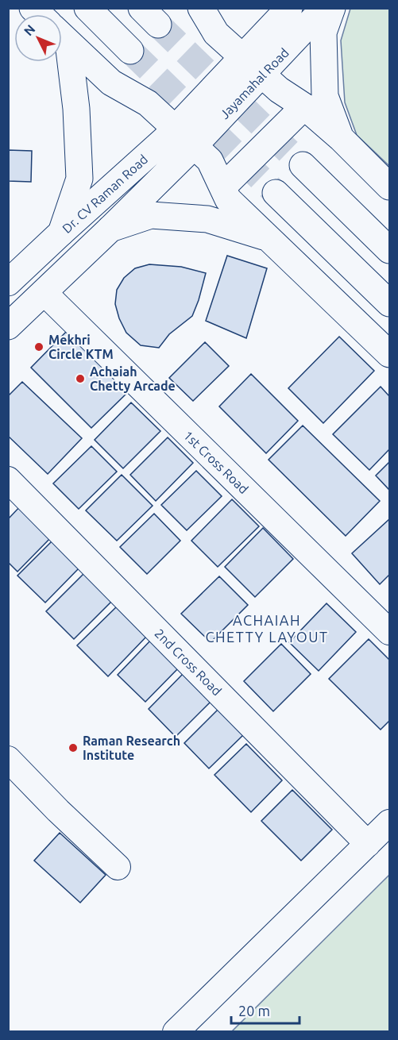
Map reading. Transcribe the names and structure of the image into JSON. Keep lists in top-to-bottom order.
{
  "streets": {
    "main road": ["Jayamahal Road", "Dr. CV Raman Road"],
    "street": ["1st Cross Road", "2nd Cross Road"]
  },
  "crossings": [
    ["Jayamahal Road", "Dr. CV Raman Road"],
    ["Dr. CV Raman Road", "1st Cross Road"]
  ],
  "districts": ["ACHAIAH CHETTY LAYOUT"],
  "places": ["Mekhri Circle KTM", "Achaiah Chetty Arcade", "Raman Research Institute"],
  "scale_bar": "20 m",
  "north": "top left"
}
